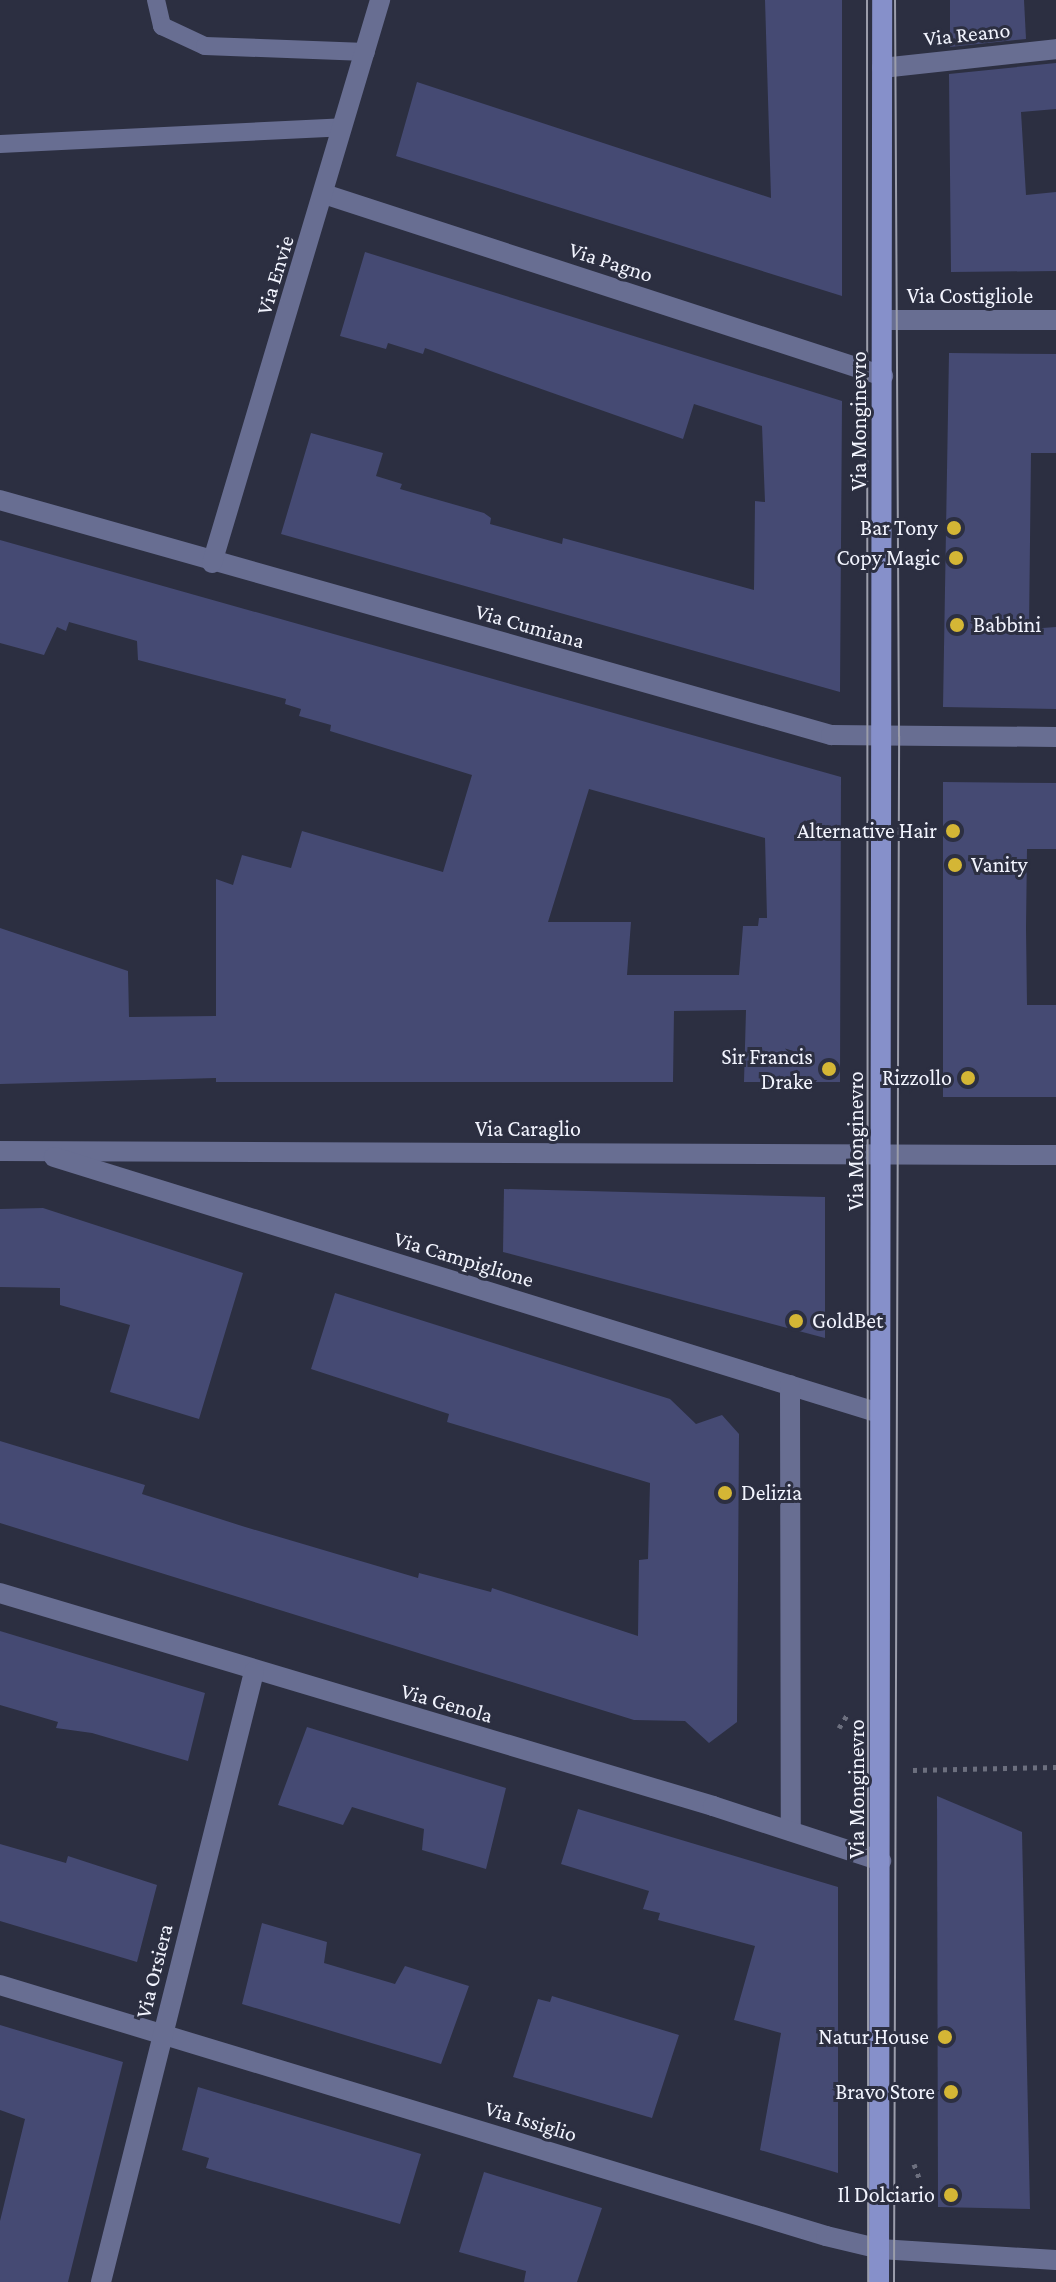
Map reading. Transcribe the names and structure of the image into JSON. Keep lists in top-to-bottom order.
{
  "streets": {
    "street": [
      "Via Reano",
      "Via Pagno",
      "Via Envie",
      "Via Costigliole",
      "Via Monginevro",
      "Via Cumiana",
      "Via Caraglio",
      "Via Campiglione",
      "Via Genola",
      "Via Orsiera",
      "Via Issiglio"
    ]
  },
  "crossings": [
    ["Via Reano", "Via Monginevro"],
    ["Via Pagno", "Via Envie"],
    ["Via Pagno", "Via Monginevro"],
    ["Via Envie", "Via Cumiana"],
    ["Via Costigliole", "Via Monginevro"],
    ["Via Monginevro", "Via Cumiana"],
    ["Via Monginevro", "Via Caraglio"],
    ["Via Monginevro", "Via Campiglione"],
    ["Via Monginevro", "Via Genola"],
    ["Via Monginevro", "Via Issiglio"],
    ["Via Caraglio", "Via Campiglione"],
    ["Via Genola", "Via Orsiera"],
    ["Via Orsiera", "Via Issiglio"]
  ],
  "places": [
    "Bar Tony",
    "Copy Magic",
    "Babbini",
    "Alternative Hair",
    "Vanity",
    "Sir Francis Drake",
    "Rizzollo",
    "GoldBet",
    "Delizia",
    "Natur House",
    "Bravo Store",
    "Il Dolciario"
  ]
}
